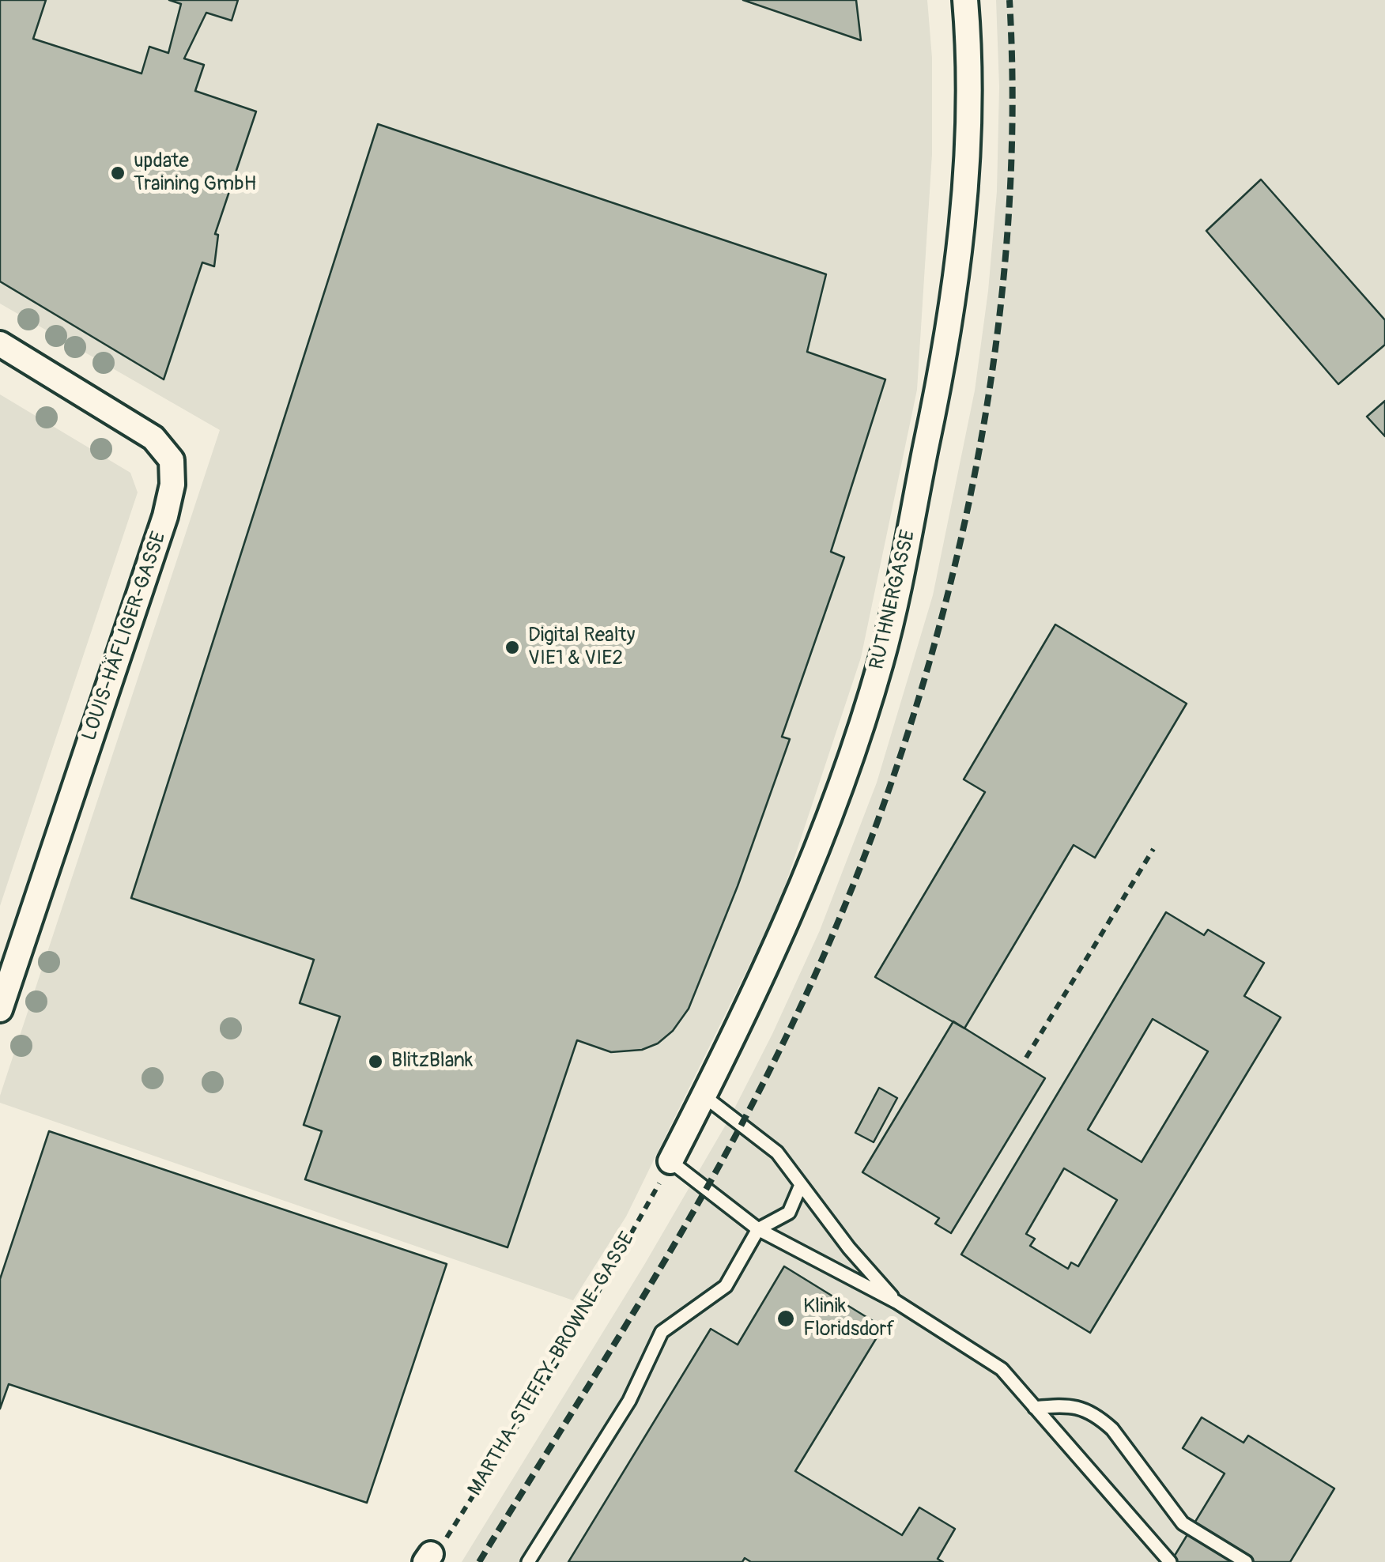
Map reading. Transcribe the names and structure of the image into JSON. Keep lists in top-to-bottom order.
{
  "streets": {
    "street": ["RUTHNERGASSE", "LOUIS-HÄFLIGER-GASSE"],
    "path": ["MARTHA-STEFFY-BROWNE-GASSE"]
  },
  "crossings": [
    ["RUTHNERGASSE", "MARTHA-STEFFY-BROWNE-GASSE"]
  ],
  "places": [
    "update Training GmbH",
    "Digital Realty VIE1 & VIE2",
    "BlitzBlank",
    "Klinik Floridsdorf"
  ]
}
